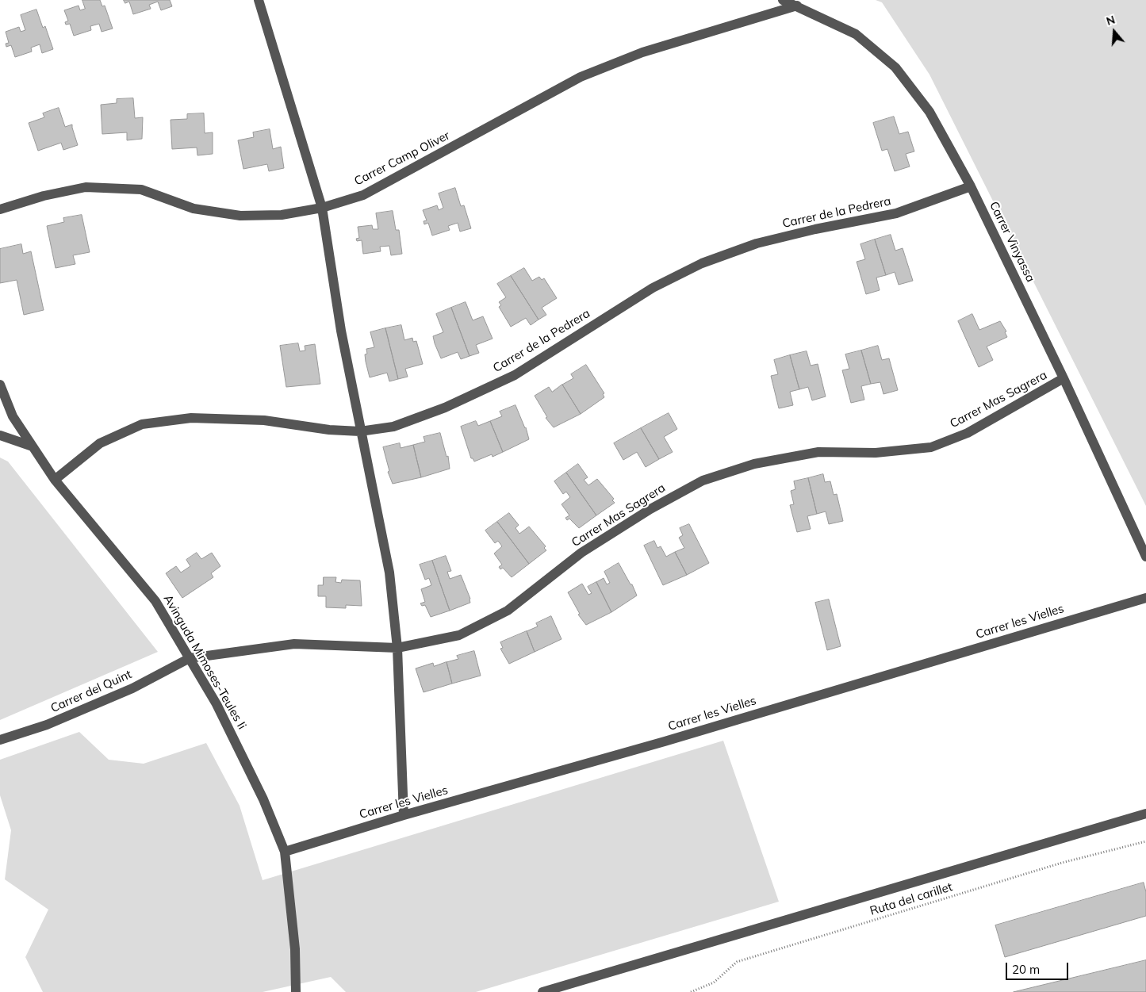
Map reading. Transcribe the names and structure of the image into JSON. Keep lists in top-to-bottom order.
{
  "streets": {
    "street": [
      "Carrer Camp Oliver",
      "Carrer de la Pedrera",
      "Carrer Vinyassa",
      "Carrer Mas Sagrera",
      "Carrer les Vielles",
      "Avinguda Mimoses-Teules Ii",
      "Carrer del Quint"
    ],
    "path": ["Ruta del carillet"]
  },
  "crossings": [
    ["Carrer Camp Oliver", "Carrer Vinyassa"],
    ["Carrer de la Pedrera", "Carrer Vinyassa"],
    ["Carrer de la Pedrera", "Avinguda Mimoses-Teules Ii"],
    ["Carrer Vinyassa", "Carrer Mas Sagrera"],
    ["Carrer Mas Sagrera", "Avinguda Mimoses-Teules Ii"],
    ["Carrer Mas Sagrera", "Carrer del Quint"],
    ["Carrer les Vielles", "Avinguda Mimoses-Teules Ii"],
    ["Avinguda Mimoses-Teules Ii", "Carrer del Quint"]
  ],
  "scale_bar": "20 m",
  "north": "top"
}
